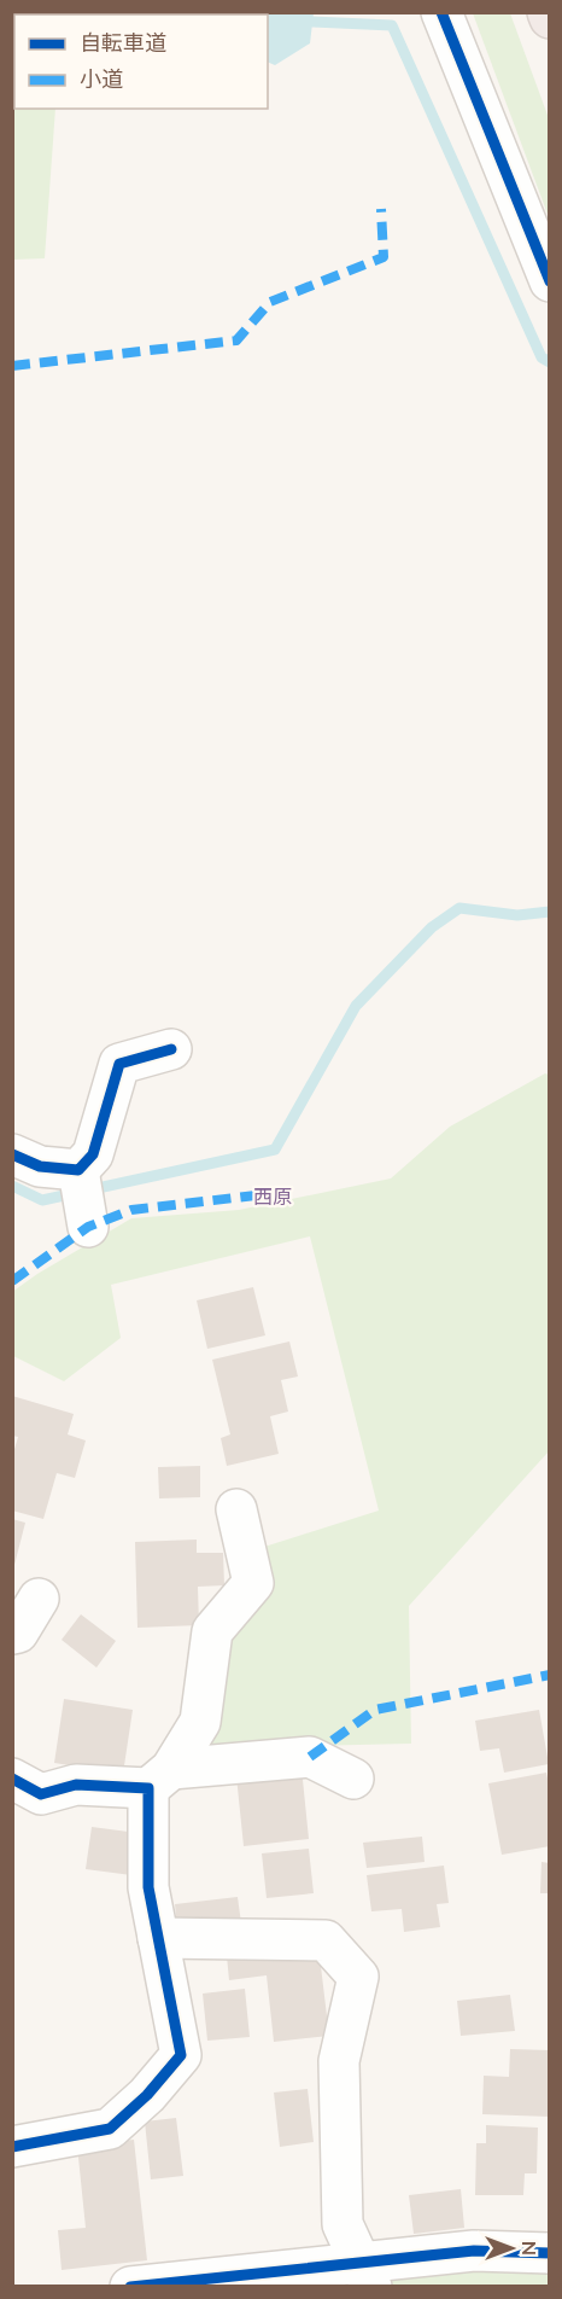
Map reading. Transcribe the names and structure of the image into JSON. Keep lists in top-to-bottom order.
{
  "districts": ["西原"],
  "legend": ["自転車道", "小道"],
  "north": "right"
}
